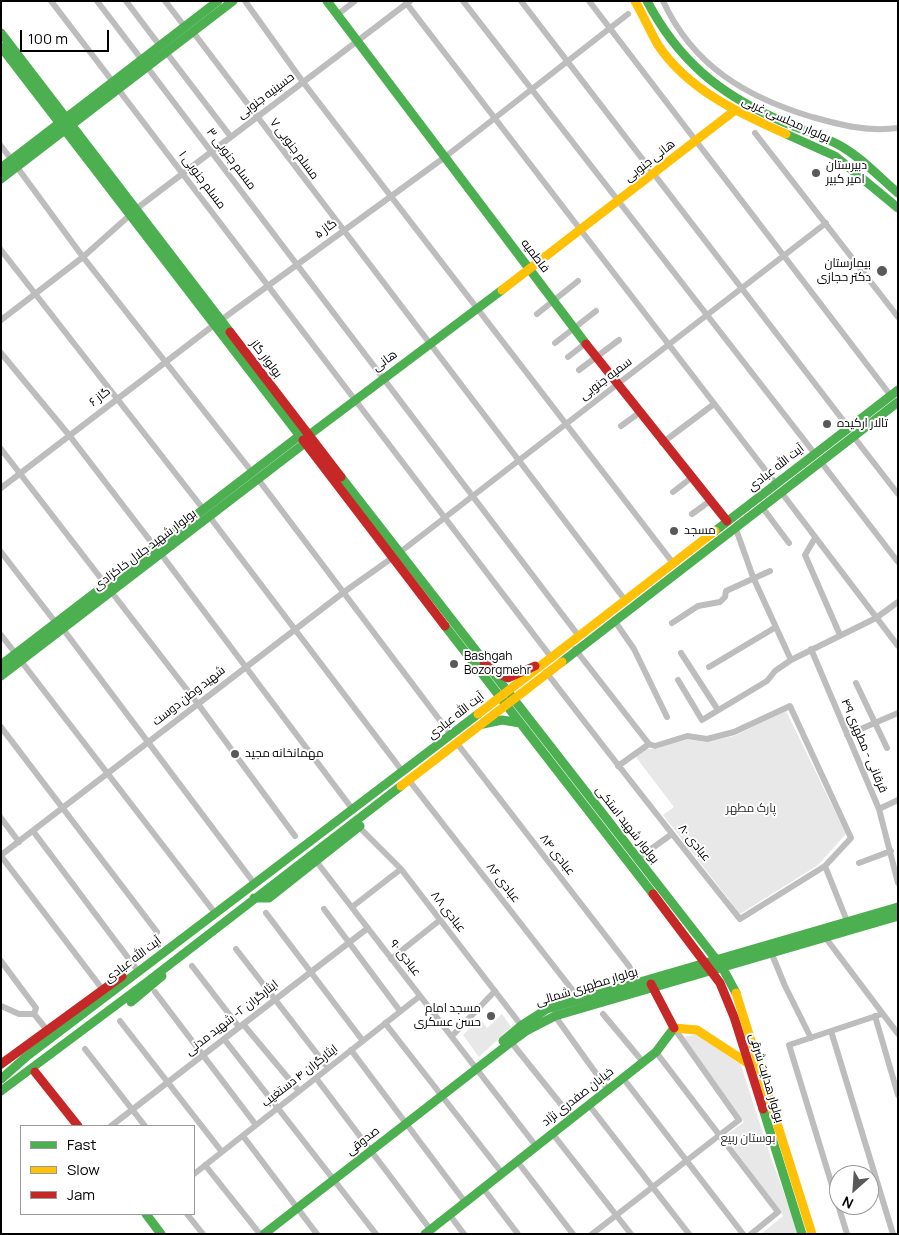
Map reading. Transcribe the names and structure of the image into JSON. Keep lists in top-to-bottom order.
{
  "streets": {
    "main road": [
      "بولوار مجلسی غربی",
      "هانی جنوبی",
      "فاطمیه",
      "بولوار گاز",
      "هانی",
      "آیت الله عبادی",
      "بولوار شهید جلال خاکزادی",
      "بولوار شهید استکی",
      "بولوار مطهری شمالی",
      "بولوار هدایت شرقی",
      "خیابان صفدری نژاد",
      "صدوقی"
    ],
    "street": [
      "حسینیه جنوبی",
      "مسلم جنوبی ۷",
      "مسلم جنوبی ۳",
      "۱ مسلم جنوبی",
      "گاز ۵",
      "سمیه جنوبی",
      "گاز ۶",
      "شهید وطن دوست",
      "قرقانی - مطهری ۴۹",
      "عبادی ۸۰",
      "عبادی ۸۴",
      "عبادی ۸۶",
      "عبادی ۸۸",
      "عبادی ۹۰",
      "ایثارگران ۲- شهید مدنی",
      "ایثارگران ۴ دستغیب"
    ]
  },
  "crossings": [
    ["حسینیه جنوبی", "مسلم جنوبی ۷"],
    ["حسینیه جنوبی", "مسلم جنوبی ۳"],
    ["حسینیه جنوبی", "۱ مسلم جنوبی"],
    ["حسینیه جنوبی", "فاطمیه"],
    ["حسینیه جنوبی", "بولوار گاز"],
    ["حسینیه جنوبی", "عبادی ۸۴"],
    ["حسینیه جنوبی", "عبادی ۸۶"],
    ["بولوار مجلسی غربی", "هانی جنوبی"],
    ["مسلم جنوبی ۷", "گاز ۵"],
    ["مسلم جنوبی ۷", "هانی"],
    ["مسلم جنوبی ۷", "سمیه جنوبی"],
    ["مسلم جنوبی ۷", "آیت الله عبادی"],
    ["مسلم جنوبی ۳", "گاز ۵"],
    ["مسلم جنوبی ۳", "هانی"],
    ["مسلم جنوبی ۳", "سمیه جنوبی"],
    ["مسلم جنوبی ۳", "آیت الله عبادی"],
    ["هانی جنوبی", "فاطمیه"],
    ["هانی جنوبی", "هانی"],
    ["۱ مسلم جنوبی", "گاز ۵"],
    ["۱ مسلم جنوبی", "هانی"],
    ["۱ مسلم جنوبی", "سمیه جنوبی"],
    ["۱ مسلم جنوبی", "آیت الله عبادی"],
    ["گاز ۵", "فاطمیه"],
    ["گاز ۵", "بولوار گاز"],
    ["گاز ۵", "گاز ۶"],
    ["فاطمیه", "هانی"],
    ["فاطمیه", "سمیه جنوبی"],
    ["فاطمیه", "آیت الله عبادی"],
    ["بولوار گاز", "هانی"],
    ["بولوار گاز", "سمیه جنوبی"],
    ["بولوار گاز", "گاز ۶"],
    ["بولوار گاز", "آیت الله عبادی"],
    ["بولوار گاز", "بولوار شهید جلال خاکزادی"],
    ["بولوار گاز", "شهید وطن دوست"],
    ["بولوار گاز", "بولوار شهید استکی"],
    ["هانی", "بولوار شهید جلال خاکزادی"],
    ["سمیه جنوبی", "شهید وطن دوست"],
    ["گاز ۶", "عبادی ۸۴"],
    ["گاز ۶", "عبادی ۸۶"],
    ["آیت الله عبادی", "بولوار شهید استکی"],
    ["آیت الله عبادی", "عبادی ۸۰"],
    ["آیت الله عبادی", "عبادی ۸۴"],
    ["آیت الله عبادی", "عبادی ۸۶"],
    ["آیت الله عبادی", "عبادی ۹۰"],
    ["بولوار شهید جلال خاکزادی", "عبادی ۸۴"],
    ["بولوار شهید جلال خاکزادی", "عبادی ۸۶"],
    ["شهید وطن دوست", "عبادی ۸۴"],
    ["شهید وطن دوست", "عبادی ۸۶"],
    ["بولوار شهید استکی", "بولوار مطهری شمالی"],
    ["بولوار شهید استکی", "بولوار هدایت شرقی"],
    ["عبادی ۸۴", "بولوار مطهری شمالی"],
    ["عبادی ۸۶", "بولوار مطهری شمالی"],
    ["عبادی ۸۸", "بولوار مطهری شمالی"],
    ["عبادی ۹۰", "بولوار مطهری شمالی"],
    ["عبادی ۹۰", "ایثارگران ۲- شهید مدنی"],
    ["عبادی ۹۰", "ایثارگران ۴ دستغیب"],
    ["عبادی ۹۰", "خیابان صفدری نژاد"],
    ["عبادی ۹۰", "صدوقی"],
    ["بولوار مطهری شمالی", "بولوار هدایت شرقی"],
    ["بولوار مطهری شمالی", "صدوقی"]
  ],
  "parks": ["پارک مطهر", "بوستان ربیع"],
  "places": [
    "دبیرستان امیر کبیر",
    "بیمارستان دکتر حجازی",
    "تالار ارکیده",
    "مسجد",
    "Bashgah Bozorgmehr",
    "مهمانخانه مجید",
    "مسجد امام حسن عسکری"
  ],
  "legend": ["Fast", "Slow", "Jam"],
  "scale_bar": "100 m",
  "north": "bottom left"
}
